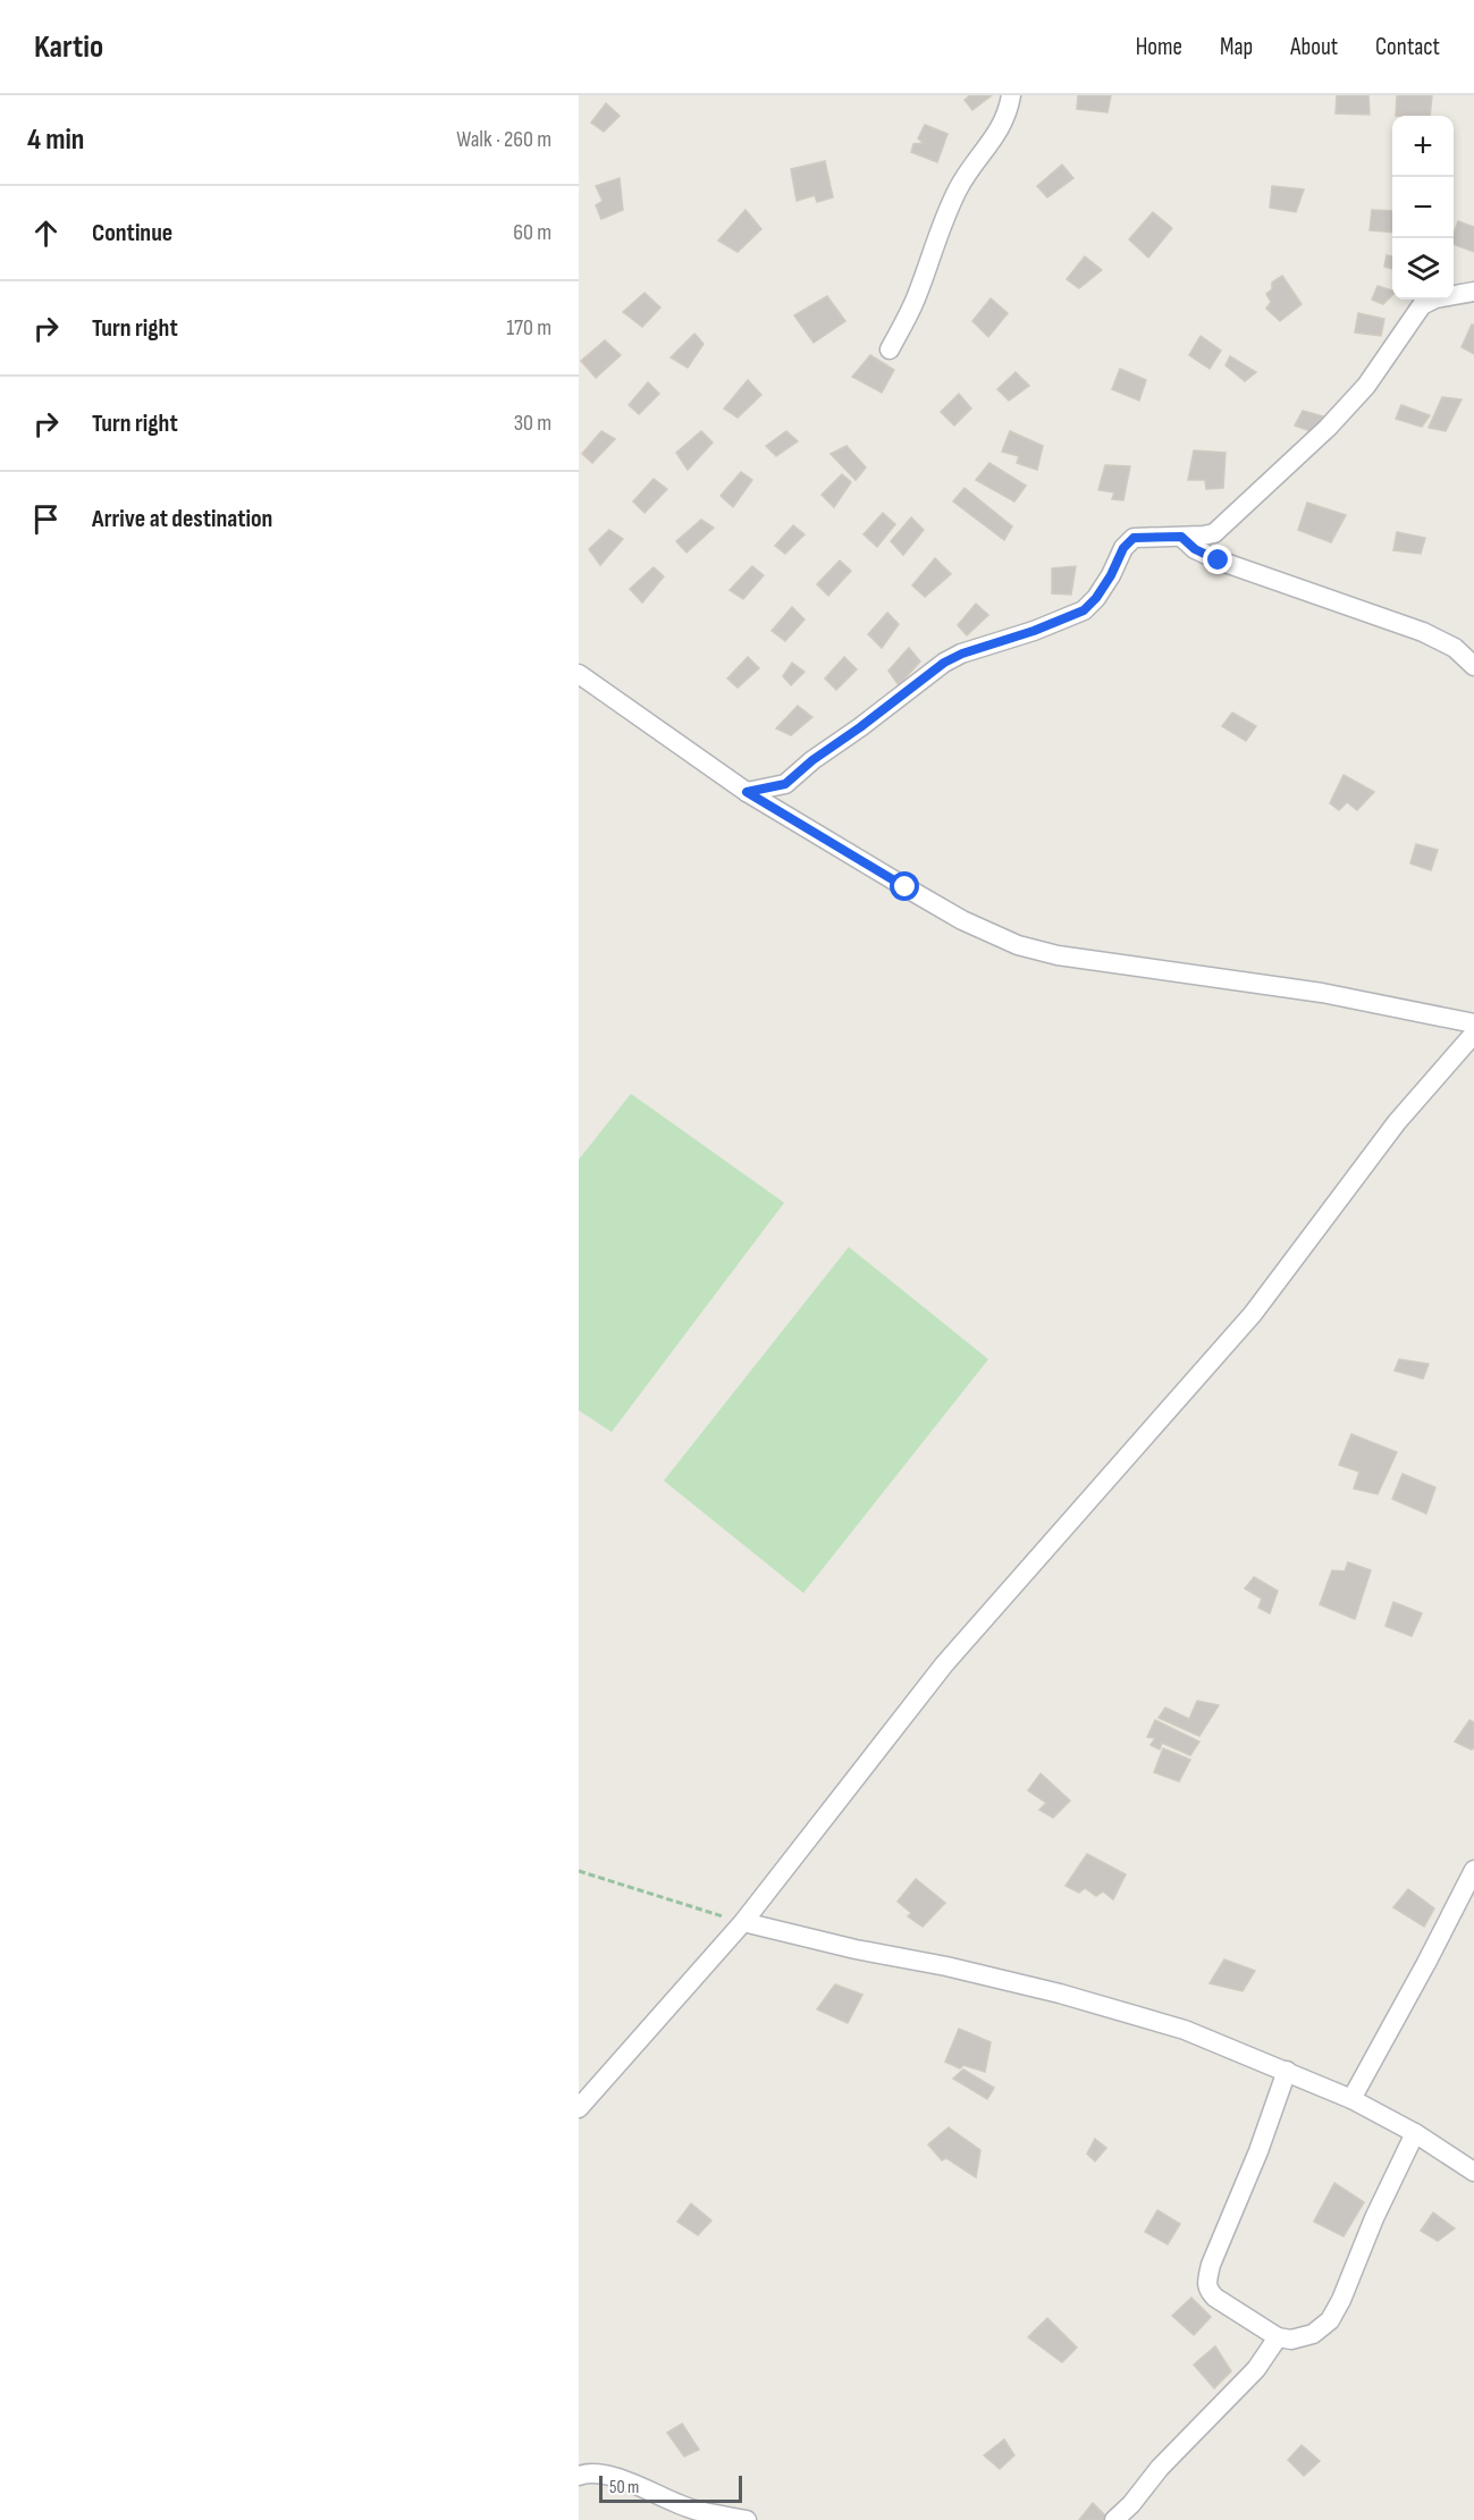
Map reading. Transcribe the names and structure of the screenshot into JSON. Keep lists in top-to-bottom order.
{
  "scale_bar": "50 m",
  "page": {
    "header": "Kartio",
    "nav": [
      "Home",
      "Map",
      "About",
      "Contact"
    ],
    "heading": ["4 min", "Walk · 260 m"],
    "map_buttons": ["+", "−"],
    "list": [
      ["Continue", "60 m"],
      ["Turn right", "170 m"],
      ["Turn right", "30 m"],
      "Arrive at destination"
    ],
    "scale": "50 m"
  }
}
